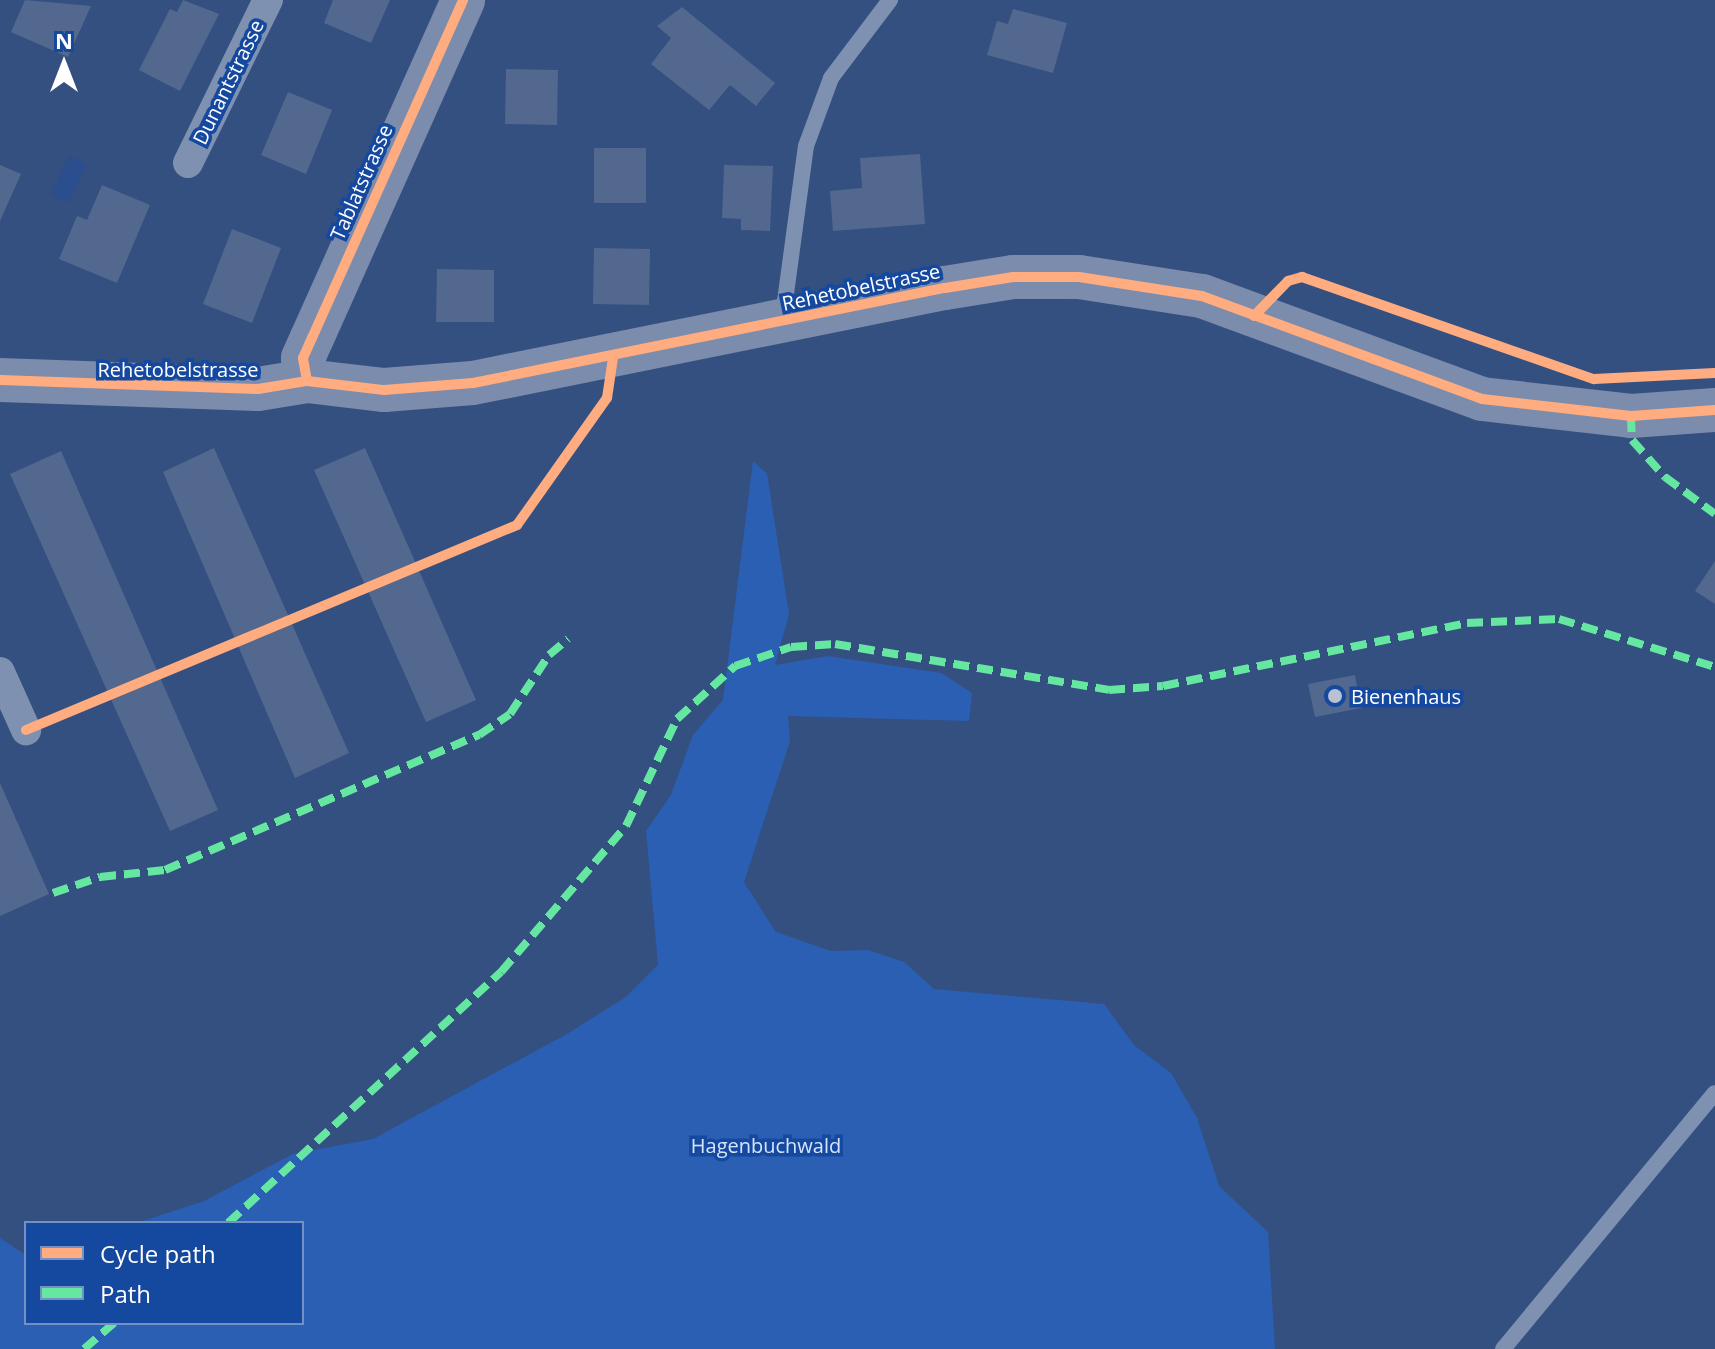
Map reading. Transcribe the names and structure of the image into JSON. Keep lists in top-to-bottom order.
{
  "streets": {
    "street": ["Dunantstrasse", "Tablatstrasse", "Rehetobelstrasse"]
  },
  "crossings": [
    ["Tablatstrasse", "Rehetobelstrasse"]
  ],
  "parks": ["Hagenbuchwald"],
  "places": ["Bienenhaus"],
  "legend": ["Cycle path", "Path"],
  "north": "top"
}
